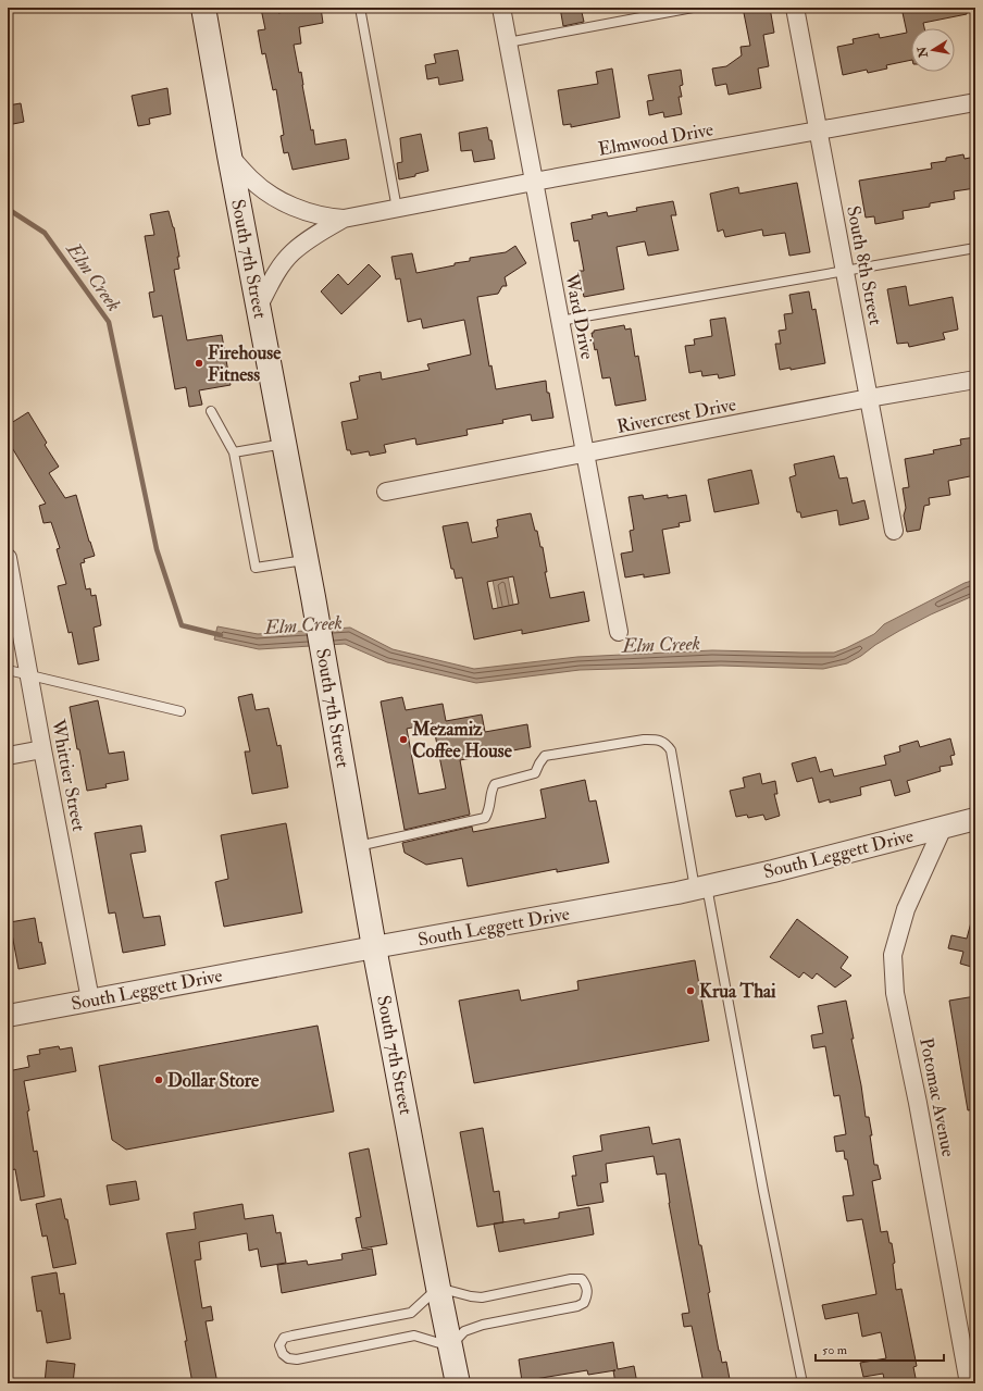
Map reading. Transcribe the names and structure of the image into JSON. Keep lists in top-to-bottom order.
{
  "streets": {
    "main road": ["South 7th Street"],
    "street": [
      "Elmwood Drive",
      "South 8th Street",
      "Ward Drive",
      "Rivercrest Drive",
      "Whittier Street",
      "South Leggett Drive",
      "Potomac Avenue"
    ]
  },
  "crossings": [
    ["Elmwood Drive", "South 7th Street"],
    ["Elmwood Drive", "South 8th Street"],
    ["Elmwood Drive", "Ward Drive"],
    ["South 7th Street", "South Leggett Drive"],
    ["South 8th Street", "Rivercrest Drive"],
    ["Ward Drive", "Rivercrest Drive"],
    ["Whittier Street", "South Leggett Drive"],
    ["South Leggett Drive", "Potomac Avenue"]
  ],
  "water": ["Elm Creek"],
  "places": [
    "Firehouse Fitness",
    "Mezamiz Coffee House",
    "Krua Thai",
    "Dollar Store"
  ],
  "scale_bar": "50 m",
  "north": "left"
}
